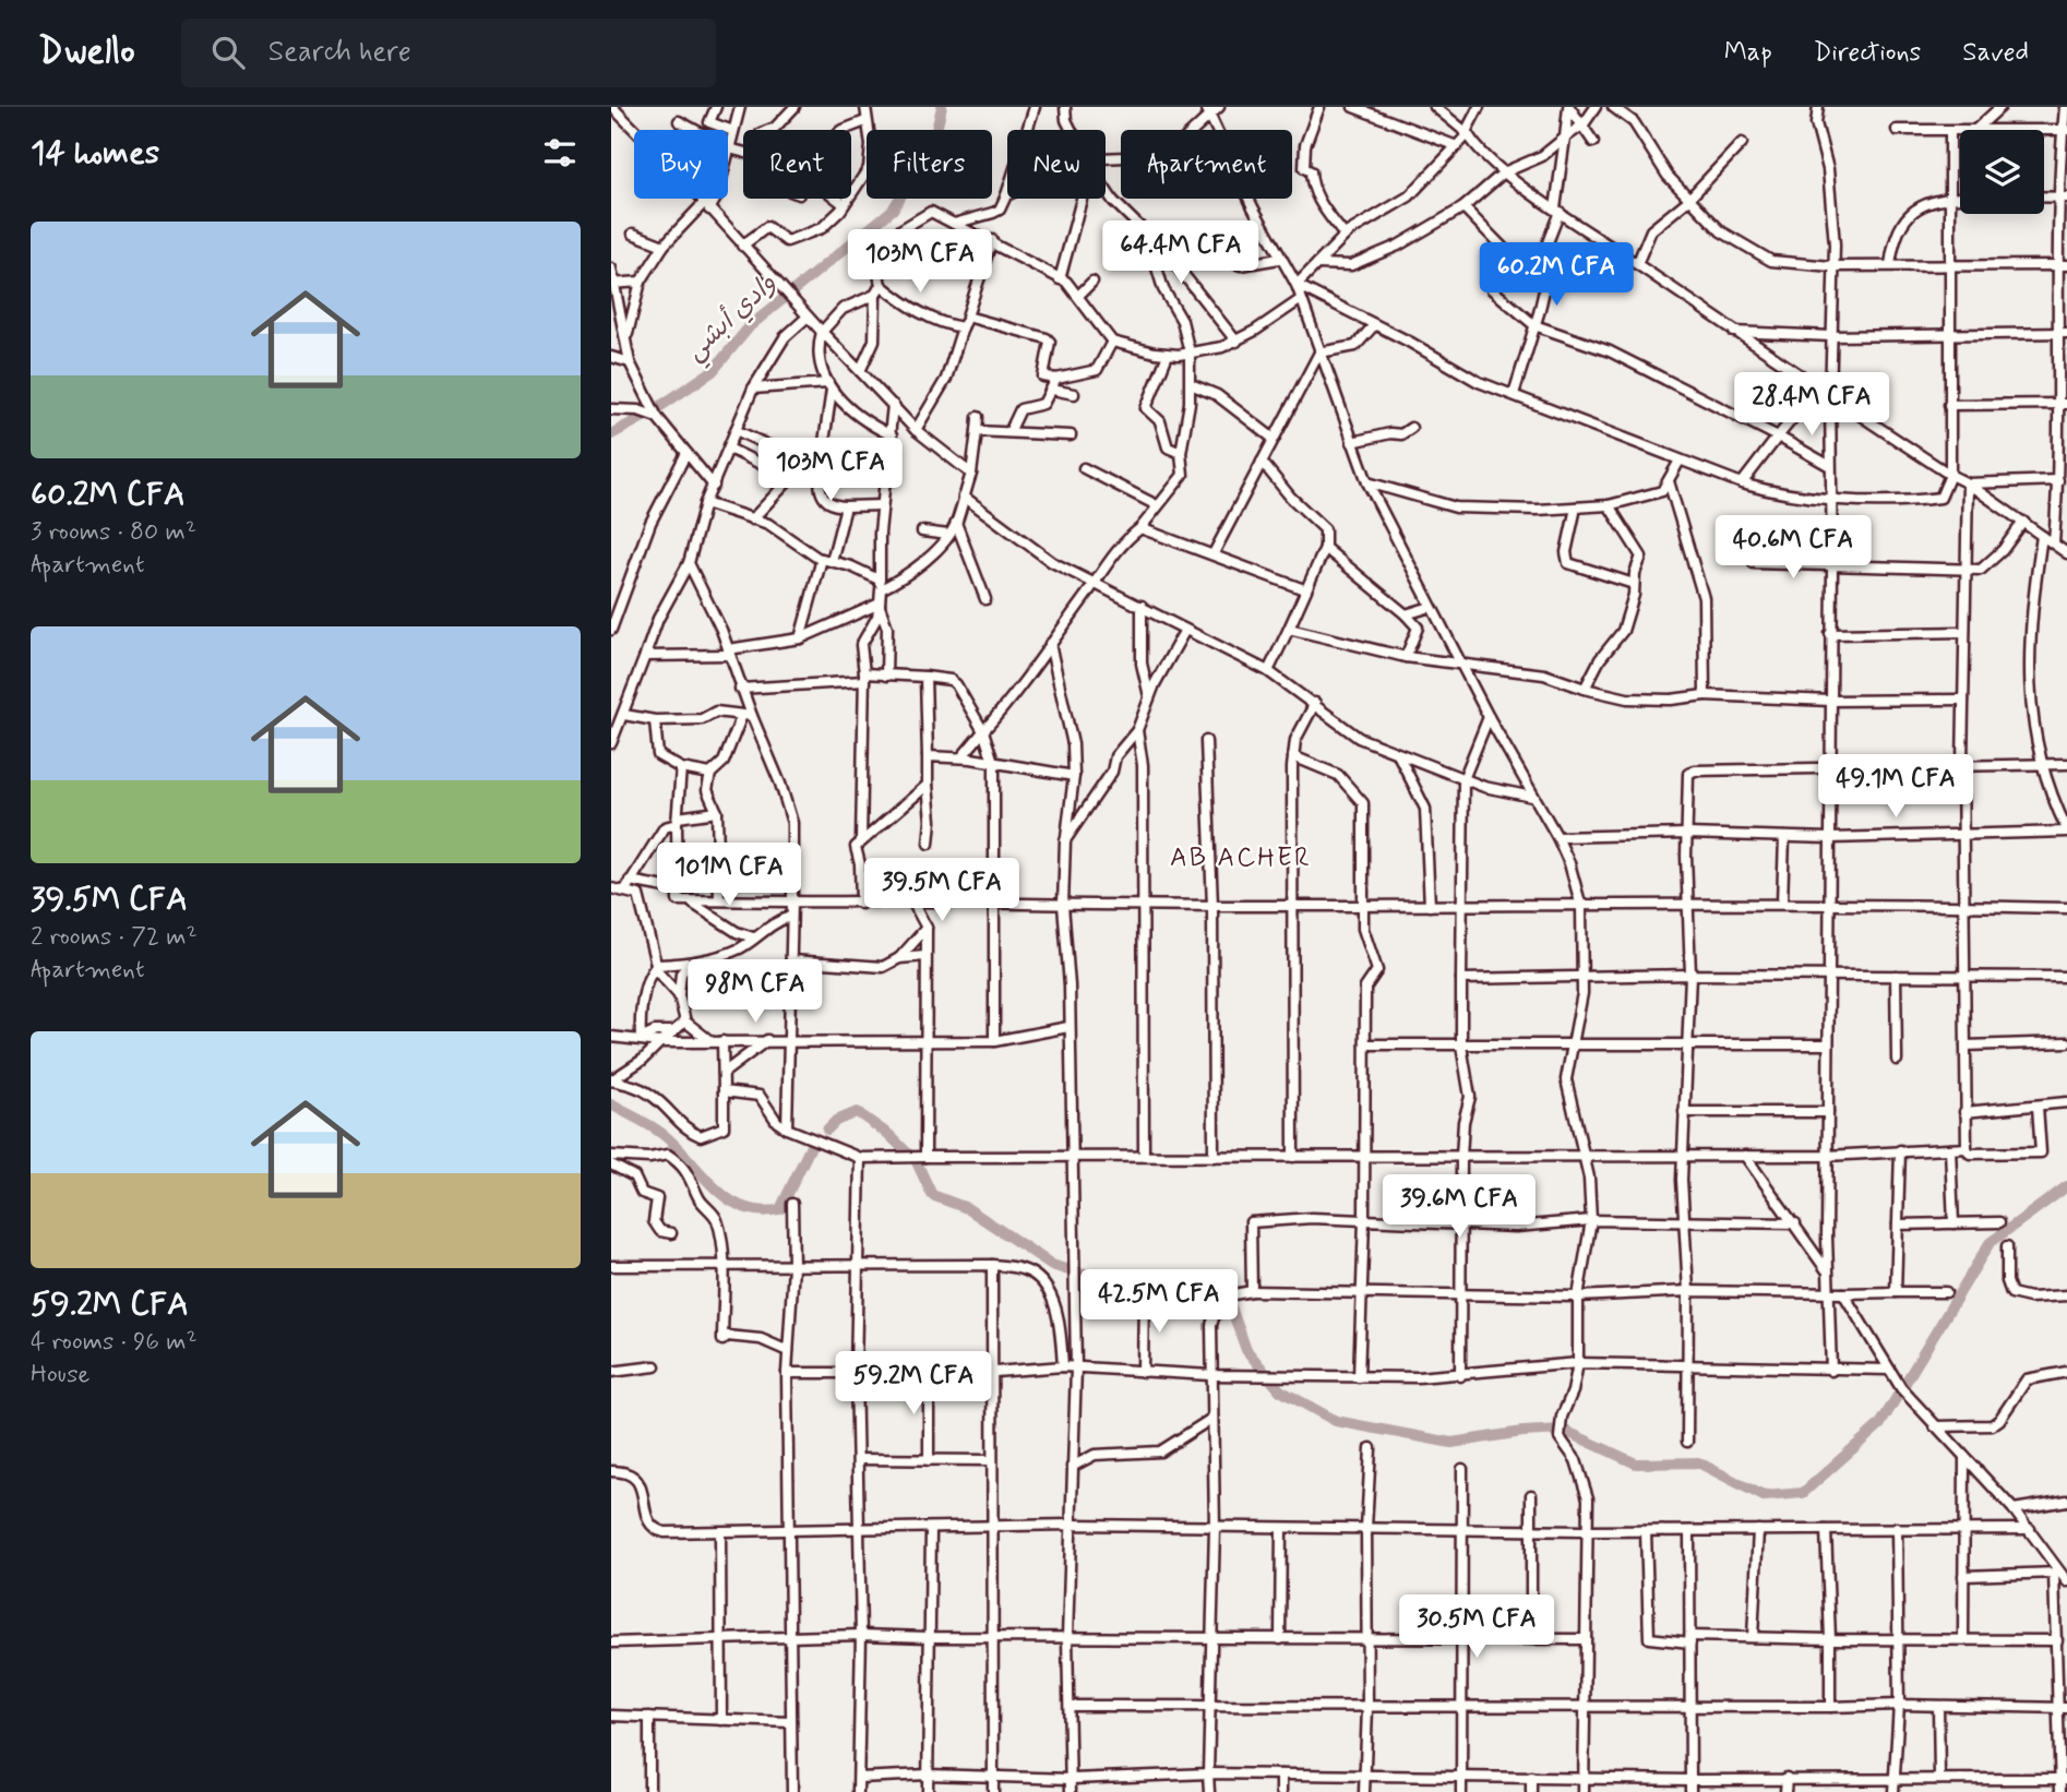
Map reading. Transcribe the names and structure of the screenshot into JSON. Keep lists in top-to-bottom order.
{
  "districts": ["AB ACHER"],
  "water": ["وادي أبشي"],
  "page": {
    "header": "Dwello",
    "search": "Search here",
    "nav": ["Map", "Directions", "Saved"],
    "heading": "14 homes",
    "chip": [
      "Buy",
      "Rent",
      "Filters",
      "New",
      "Apartment"
    ],
    "list": [
      {
        "name": "60.2M CFA",
        "note": "3 rooms · 80 m² · Apartment"
      },
      {
        "name": "39.5M CFA",
        "note": "2 rooms · 72 m² · Apartment"
      },
      {
        "name": "59.2M CFA",
        "note": "4 rooms · 96 m² · House"
      }
    ],
    "price": [
      "64.4M CFA",
      "103M CFA",
      "60.2M CFA",
      "28.4M CFA",
      "103M CFA",
      "40.6M CFA",
      "49.1M CFA",
      "101M CFA",
      "39.5M CFA",
      "98M CFA",
      "39.6M CFA",
      "42.5M CFA",
      "59.2M CFA",
      "30.5M CFA"
    ]
  }
}
